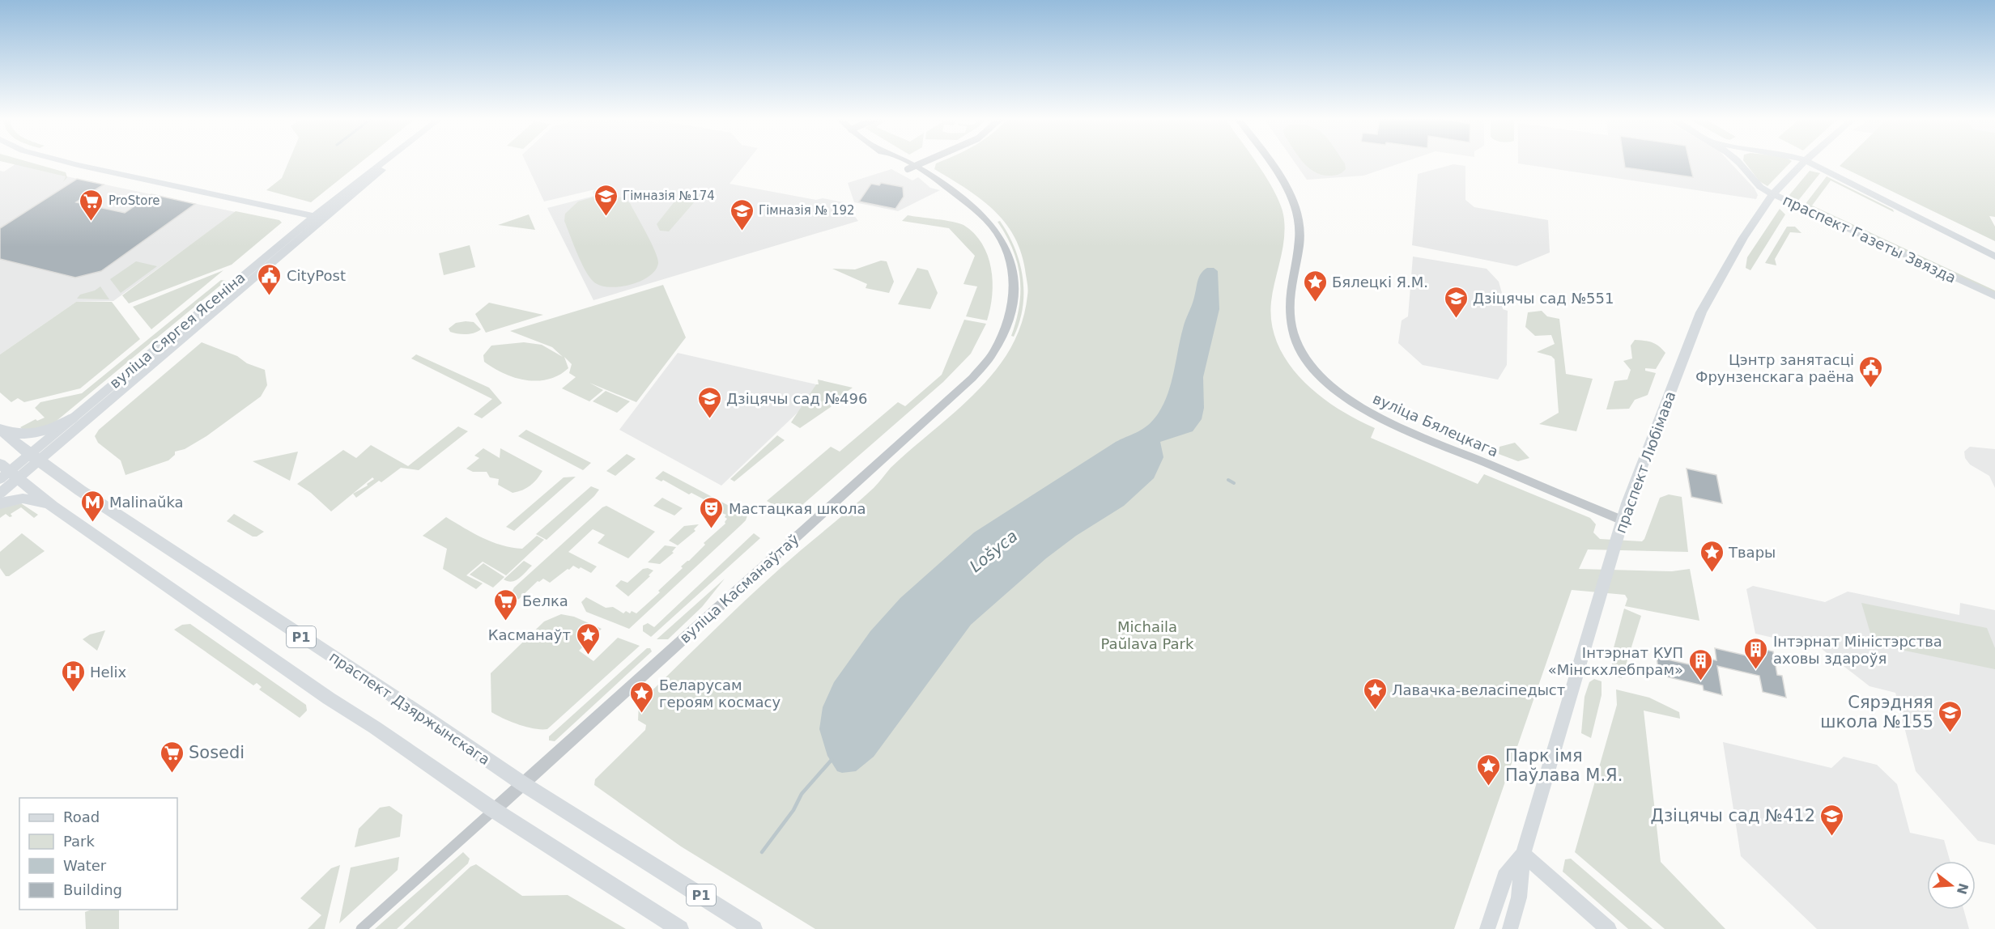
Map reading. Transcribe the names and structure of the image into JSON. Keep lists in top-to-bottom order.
{
  "streets": {
    "main road": [
      "праспект Газеты Звязда",
      "вуліца Сяргея Ясеніна",
      "праспект Любімава",
      "Р1",
      "праспект Дзяржынскага"
    ],
    "street": ["вуліца Бялецкага", "вуліца Касманаўтаў"]
  },
  "crossings": [
    ["праспект Газеты Звязда", "праспект Любімава"],
    ["вуліца Сяргея Ясеніна", "Р1"],
    ["вуліца Сяргея Ясеніна", "праспект Дзяржынскага"],
    ["вуліца Бялецкага", "праспект Любімава"],
    ["вуліца Касманаўтаў", "Р1"],
    ["вуліца Касманаўтаў", "праспект Дзяржынскага"]
  ],
  "water": ["Lošyca"],
  "parks": ["Michaila Paŭlava Park"],
  "places": {
    "school or university": [
      "Гімназія №174",
      "Гімназія № 192",
      "Дзіцячы сад №551",
      "Дзіцячы сад №496",
      "Сярэдняя школа №155",
      "Дзіцячы сад №412"
    ],
    "supermarket": ["ProStore", "Белка", "Sosedi"],
    "public building": ["CityPost", "Цэнтр занятасці Фрунзенскага раёна"],
    "place": [
      "Бялецкі Я.М.",
      "Твары",
      "Касманаўт",
      "Лавачка-веласіпедыст",
      "Беларусам героям космасу",
      "Парк імя Паўлава М.Я."
    ],
    "metro station": ["Malinaŭka"],
    "theatre": ["Мастацкая школа"],
    "building": ["Інтэрнат Міністэрства аховы здароўя", "Інтэрнат КУП «Мінскхлебпрам»"],
    "hospital": ["Helix"]
  },
  "legend": [
    "Road",
    "Park",
    "Water",
    "Building"
  ],
  "north": "right"
}
